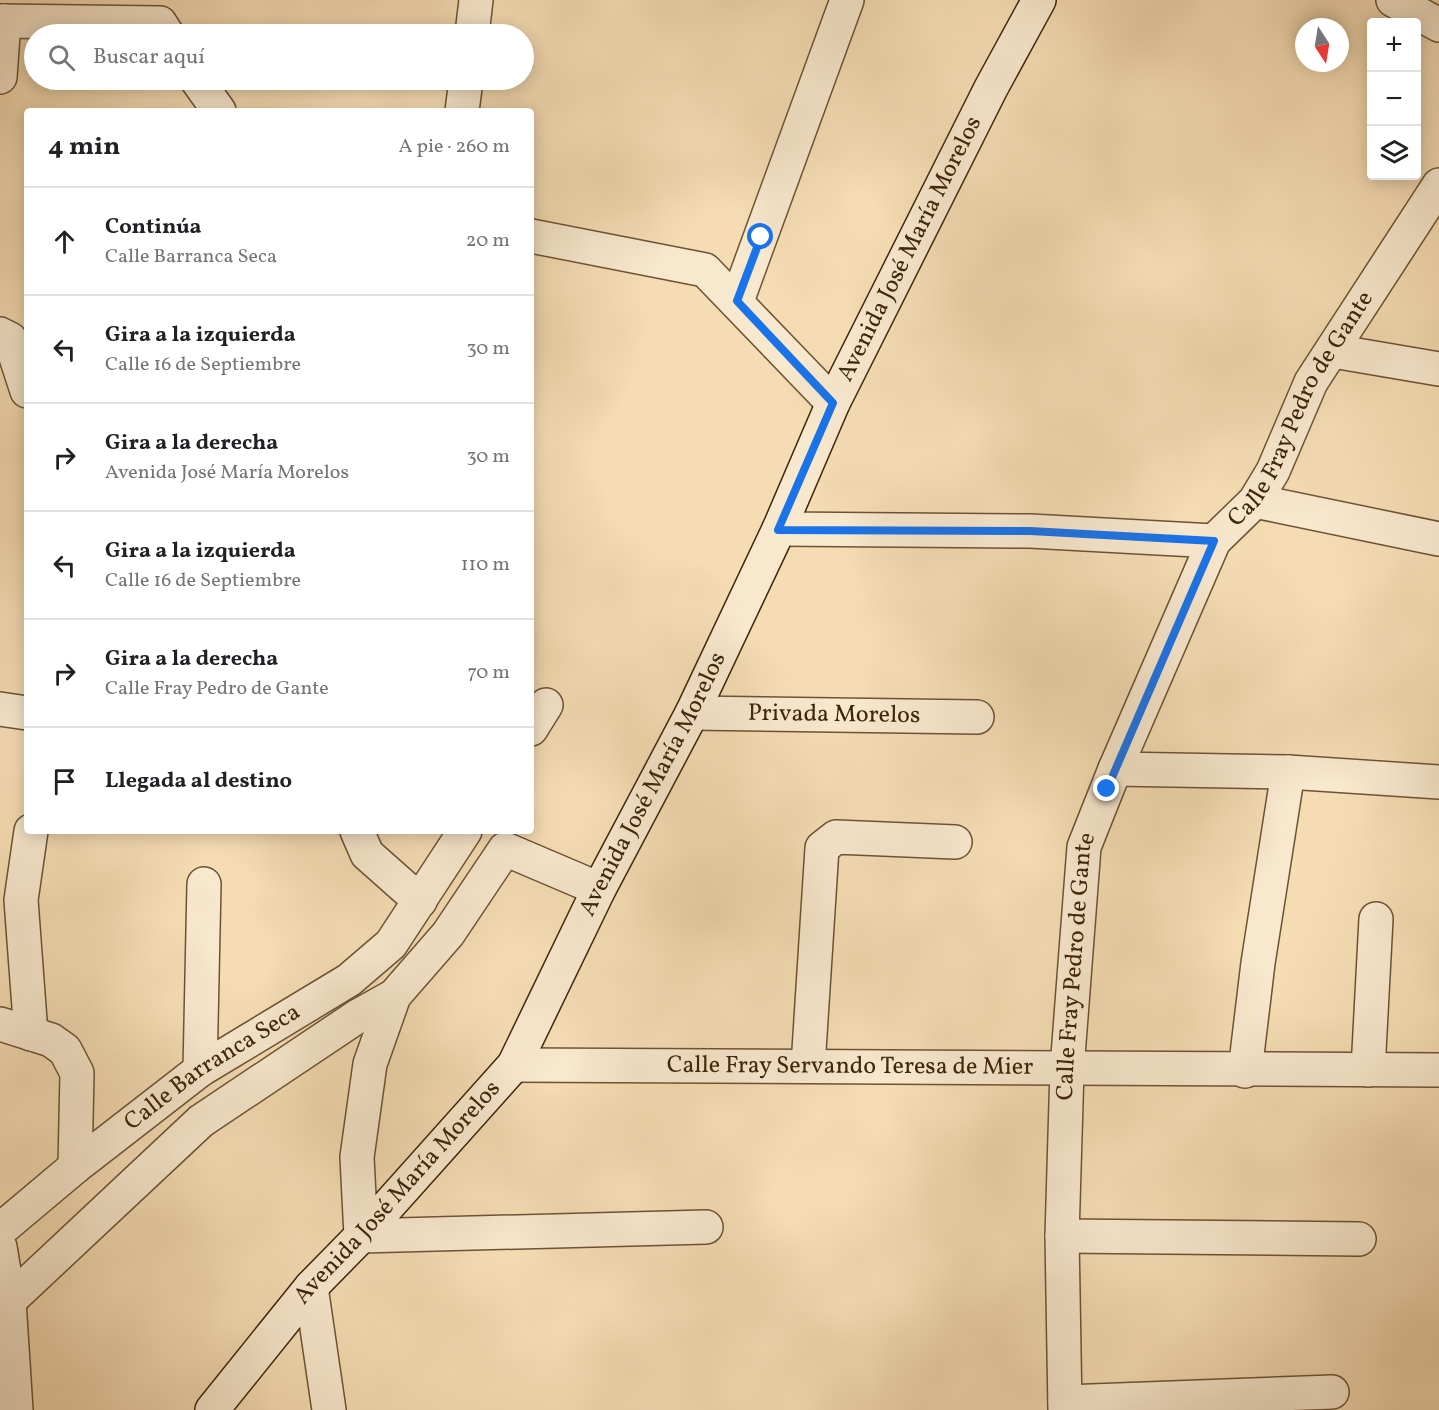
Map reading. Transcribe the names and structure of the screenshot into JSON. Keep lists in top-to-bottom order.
{
  "streets": {
    "street": [
      "Avenida José María Morelos",
      "Calle Fray Pedro de Gante",
      "Privada Morelos",
      "Calle Fray Servando Teresa de Mier",
      "Calle Barranca Seca"
    ]
  },
  "crossings": [
    ["Avenida José María Morelos", "Privada Morelos"],
    ["Avenida José María Morelos", "Calle Fray Servando Teresa de Mier"],
    ["Calle Fray Pedro de Gante", "Calle Fray Servando Teresa de Mier"]
  ],
  "north": "bottom",
  "page": {
    "map_buttons": ["+", "−"],
    "search": "Buscar aquí",
    "heading": ["4 min", "A pie · 260 m"],
    "list": [
      ["Continúa", "Calle Barranca Seca", "20 m"],
      ["Gira a la izquierda", "Calle 16 de Septiembre", "30 m"],
      ["Gira a la derecha", "Avenida José María Morelos", "30 m"],
      ["Gira a la izquierda", "Calle 16 de Septiembre", "110 m"],
      ["Gira a la derecha", "Calle Fray Pedro de Gante", "70 m"],
      "Llegada al destino"
    ]
  }
}
